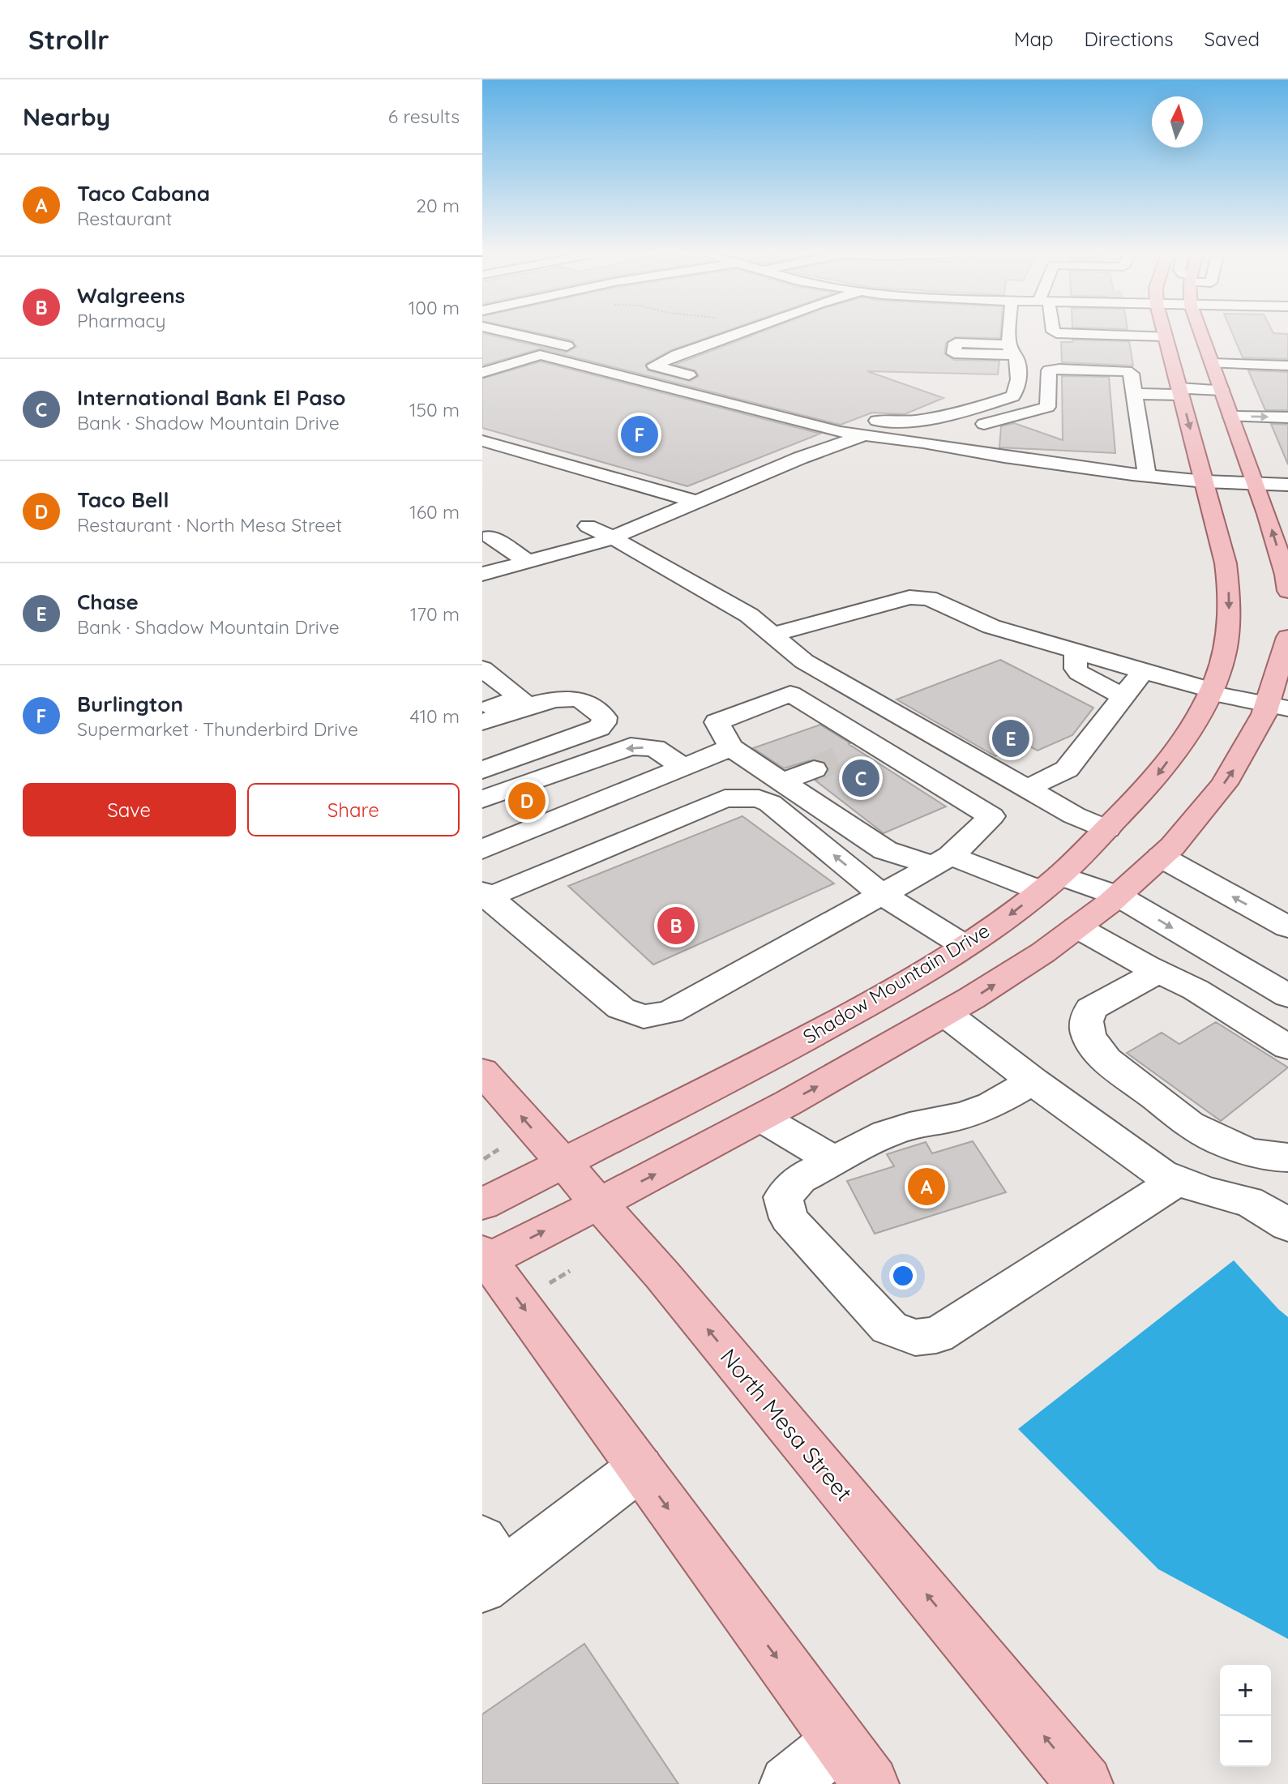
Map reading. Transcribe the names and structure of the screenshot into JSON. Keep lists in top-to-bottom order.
{
  "streets": {
    "main road": ["Shadow Mountain Drive", "North Mesa Street"]
  },
  "crossings": [
    ["Shadow Mountain Drive", "North Mesa Street"]
  ],
  "north": "top",
  "page": {
    "header": "Strollr",
    "nav": ["Map", "Directions", "Saved"],
    "heading": ["Nearby", "6 results"],
    "list": [
      {
        "mark": "A",
        "name": "Taco Cabana",
        "note": "Restaurant",
        "value": "20 m"
      },
      {
        "mark": "B",
        "name": "Walgreens",
        "note": "Pharmacy",
        "value": "100 m"
      },
      {
        "mark": "C",
        "name": "International Bank El Paso",
        "note": "Bank · Shadow Mountain Drive",
        "value": "150 m"
      },
      {
        "mark": "D",
        "name": "Taco Bell",
        "note": "Restaurant · North Mesa Street",
        "value": "160 m"
      },
      {
        "mark": "E",
        "name": "Chase",
        "note": "Bank · Shadow Mountain Drive",
        "value": "170 m"
      },
      {
        "mark": "F",
        "name": "Burlington",
        "note": "Supermarket · Thunderbird Drive",
        "value": "410 m"
      }
    ],
    "pins": [
      "F",
      "E",
      "C",
      "D",
      "B",
      "A"
    ],
    "buttons": ["Save", "Share"],
    "map_buttons": ["+", "−"]
  }
}
